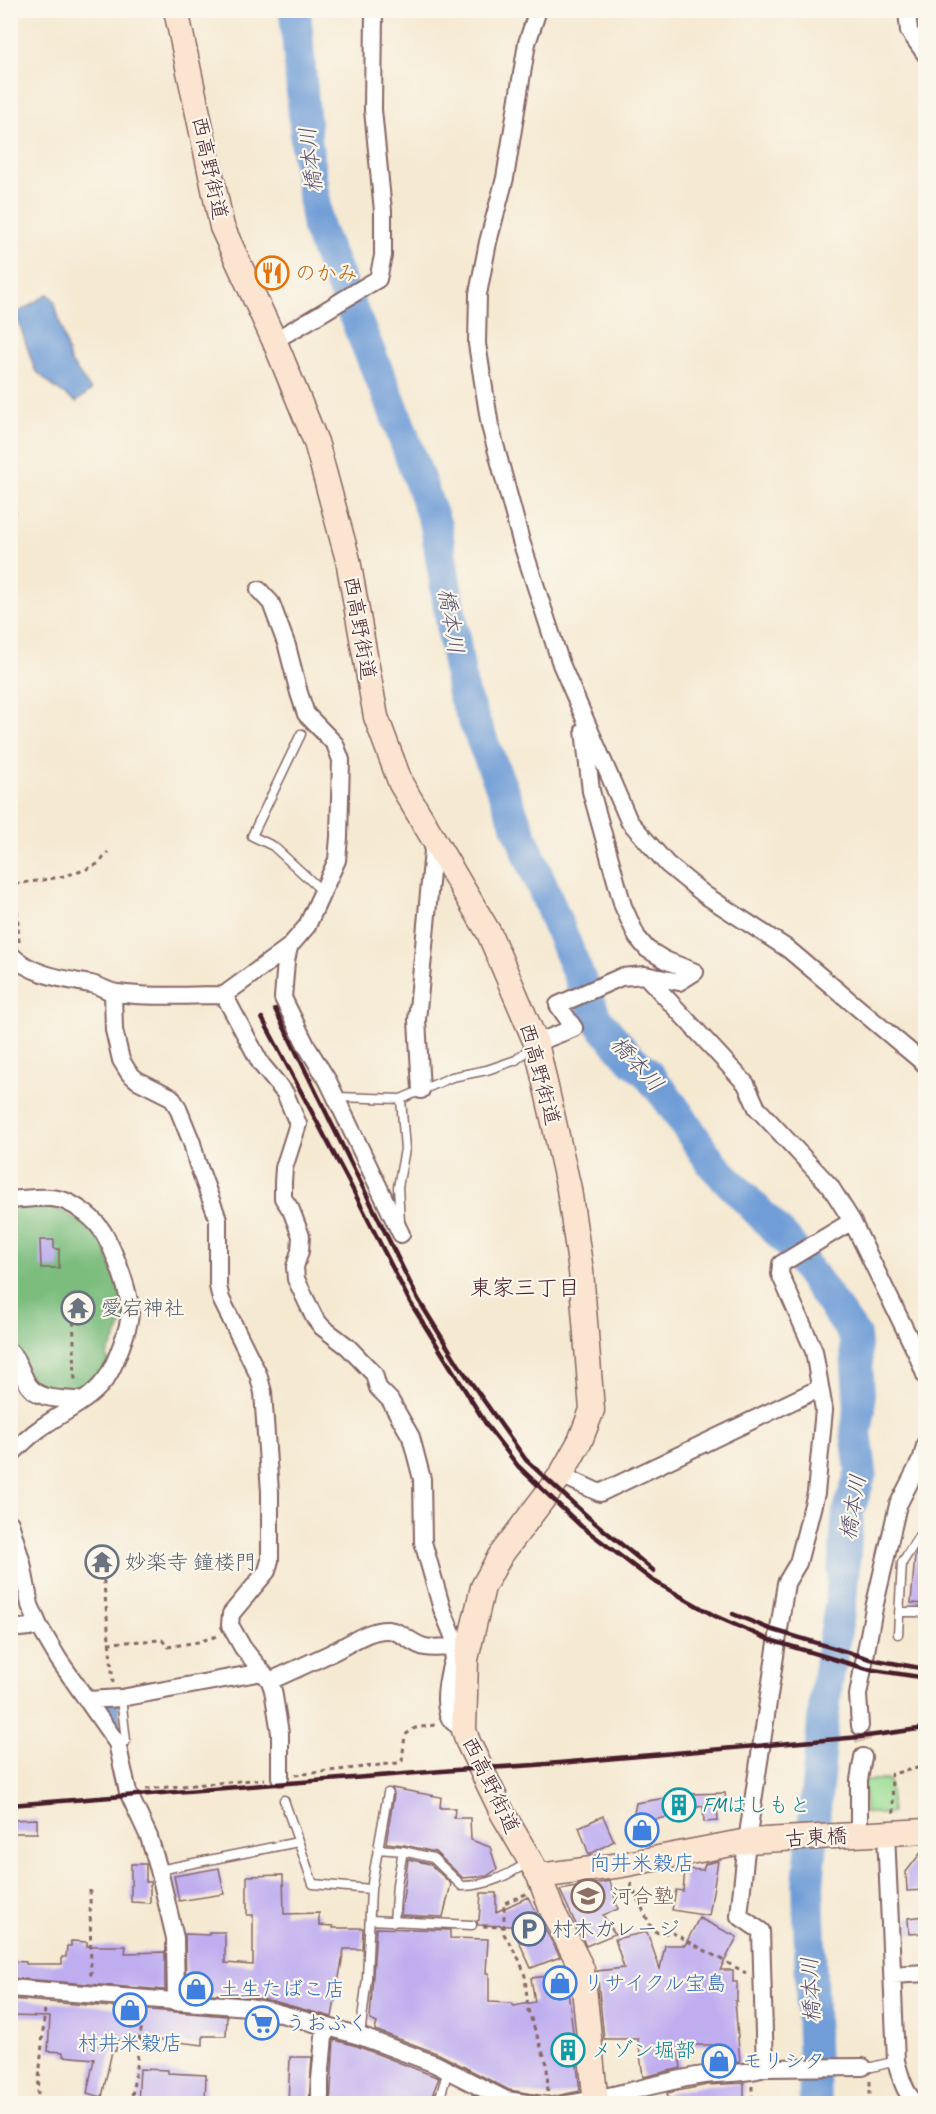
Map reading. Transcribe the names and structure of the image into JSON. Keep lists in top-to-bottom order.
{
  "streets": {
    "street": ["西高野街道", "古東橋"]
  },
  "crossings": [
    ["西高野街道", "古東橋"]
  ],
  "districts": ["東家三丁目"],
  "water": ["橋本川"],
  "places": {
    "restaurant": ["のかみ"],
    "temple": ["愛宕神社", "妙楽寺 鐘楼門"],
    "building": ["FMはしもと", "メゾン堀部"],
    "shop": [
      "向井米穀店",
      "リサイクル宝島",
      "土生たばこ店",
      "村井米穀店",
      "モリシタ"
    ],
    "school or university": ["河合塾"],
    "parking": ["村木ガレージ"],
    "supermarket": ["うおふく"]
  }
}
